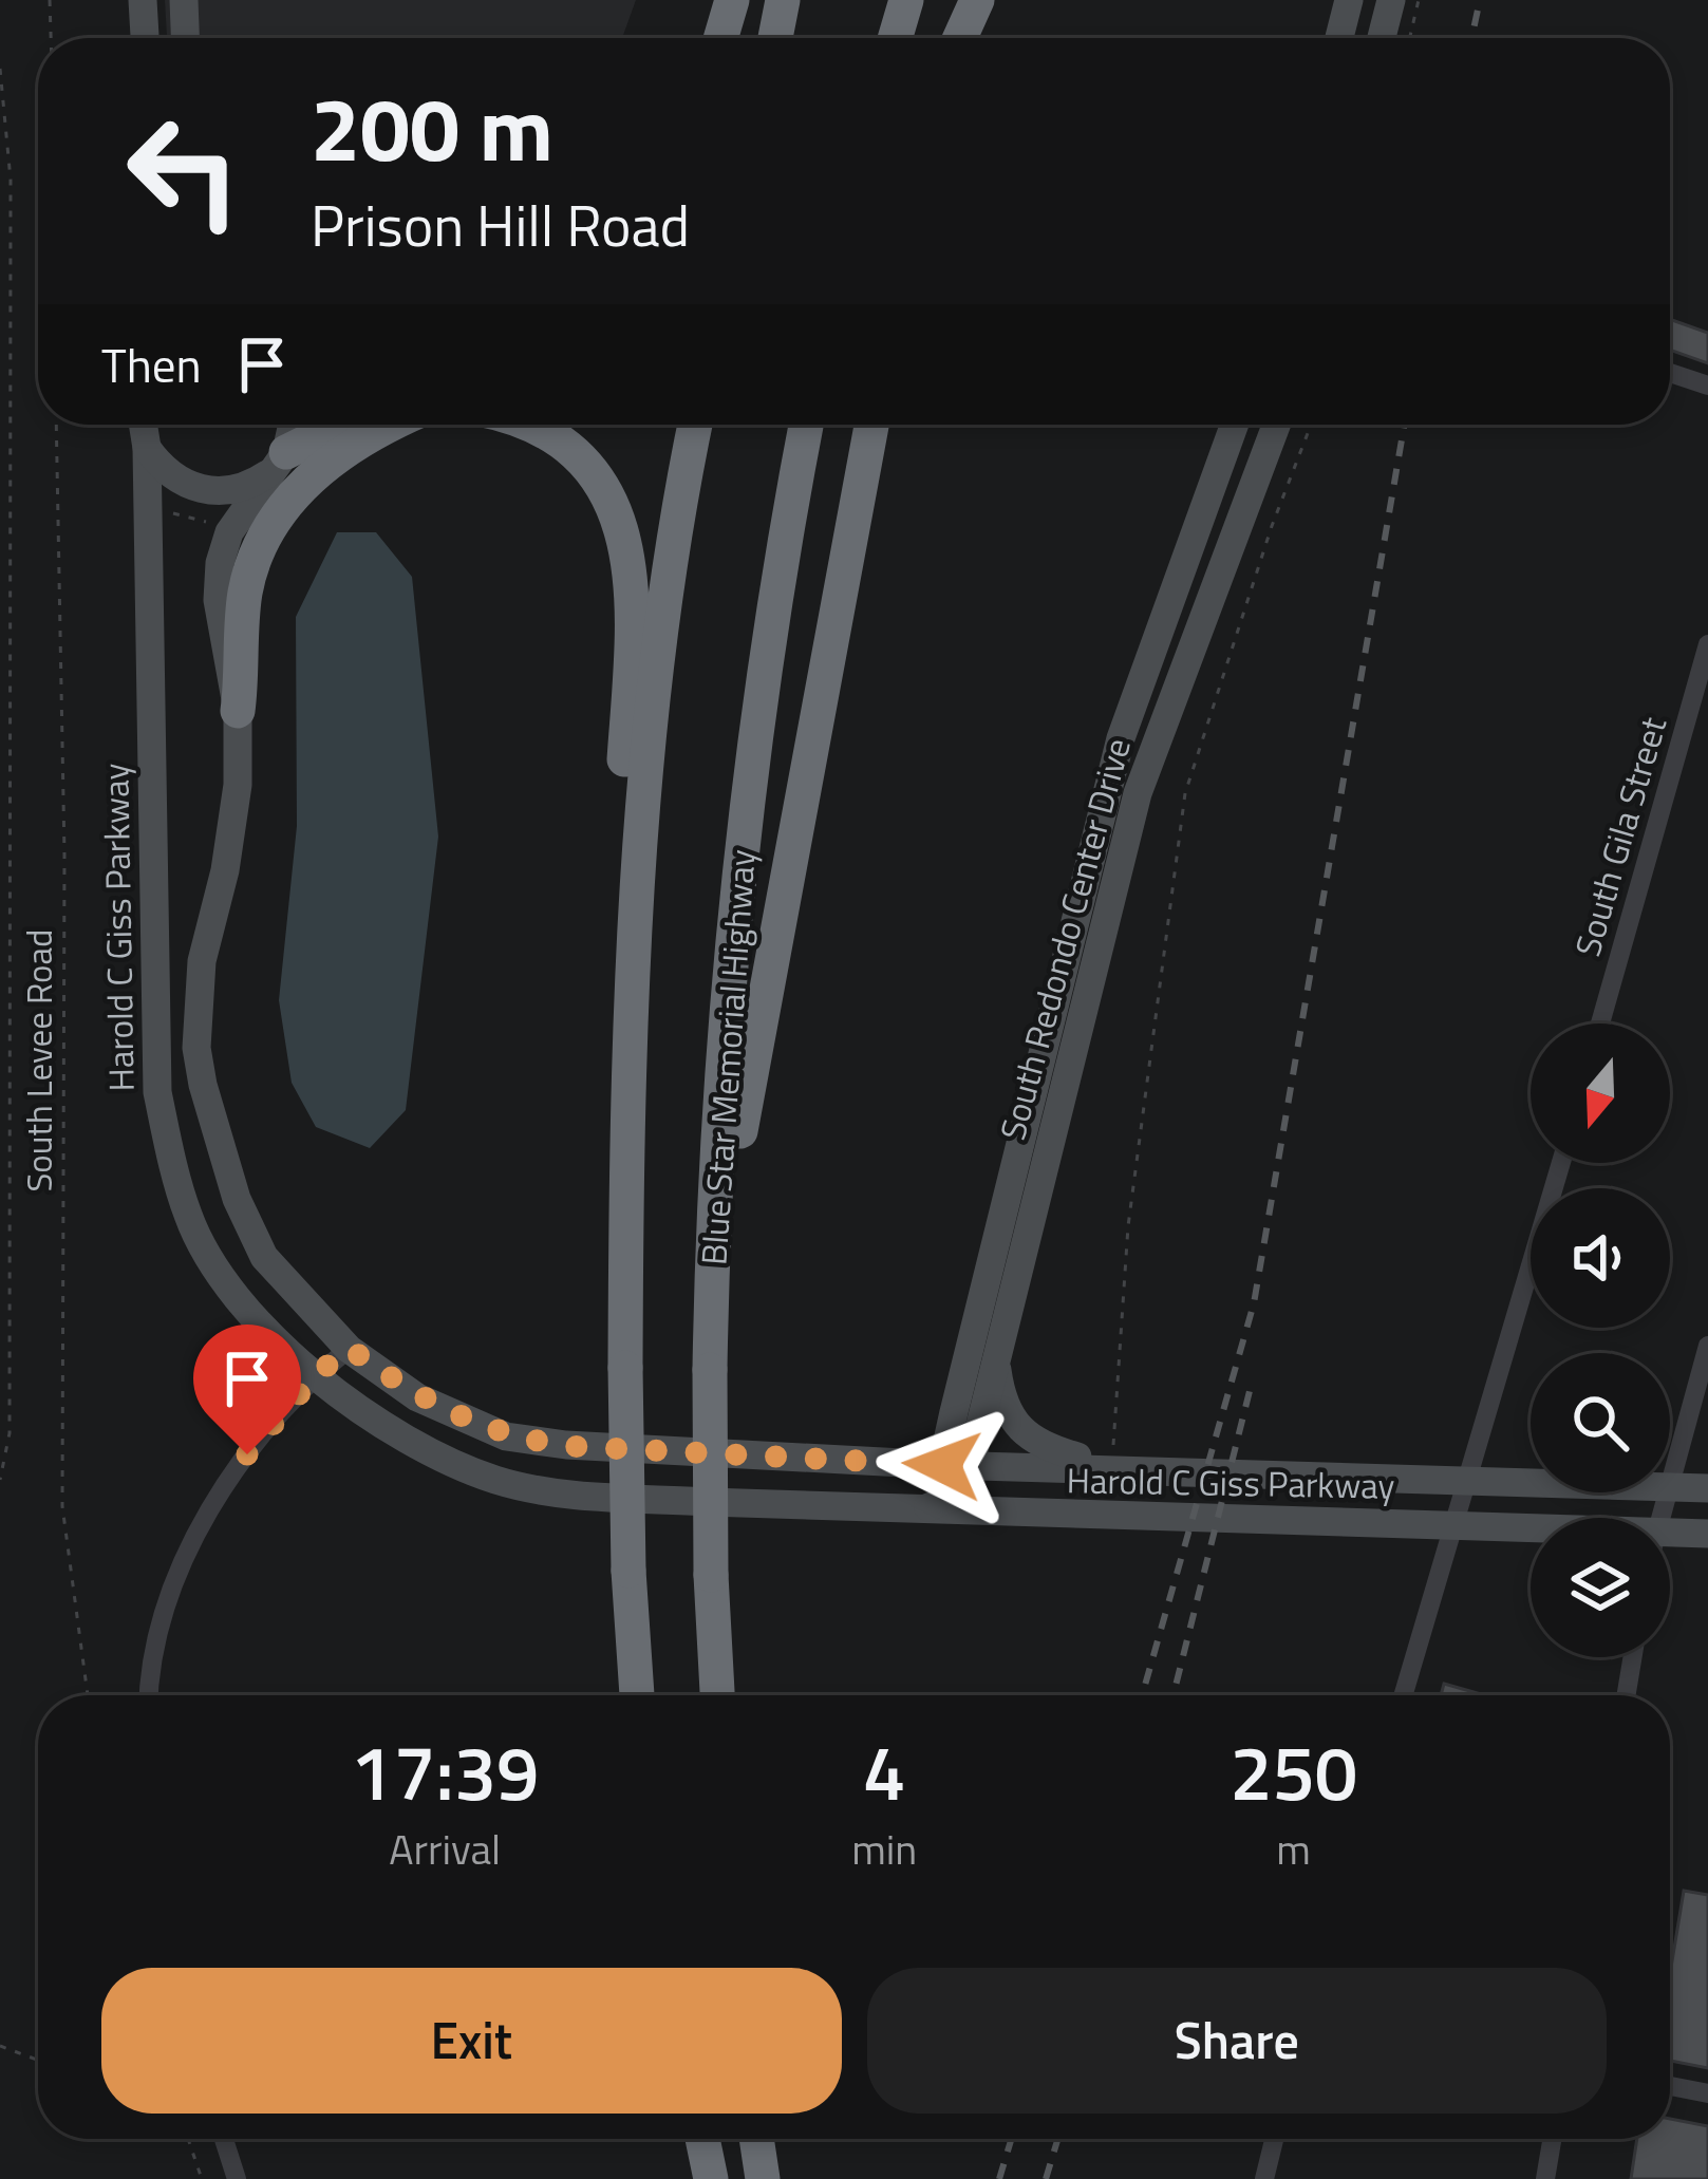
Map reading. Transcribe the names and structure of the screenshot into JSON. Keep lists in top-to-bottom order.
{
  "streets": {
    "highway": ["Blue Star Memorial Highway"],
    "main road": ["Harold C Giss Parkway", "South Redondo Center Drive"],
    "street": ["South Gila Street"],
    "path": ["South Levee Road"]
  },
  "crossings": [
    ["Harold C Giss Parkway", "South Redondo Center Drive"]
  ],
  "north": "bottom",
  "page": {
    "turn": ["200 m", "Prison Hill Road"],
    "then": "Then",
    "eta": [
      "17:39",
      "Arrival",
      "4",
      "min",
      "250",
      "m"
    ],
    "buttons": ["Exit", "Share"]
  }
}
